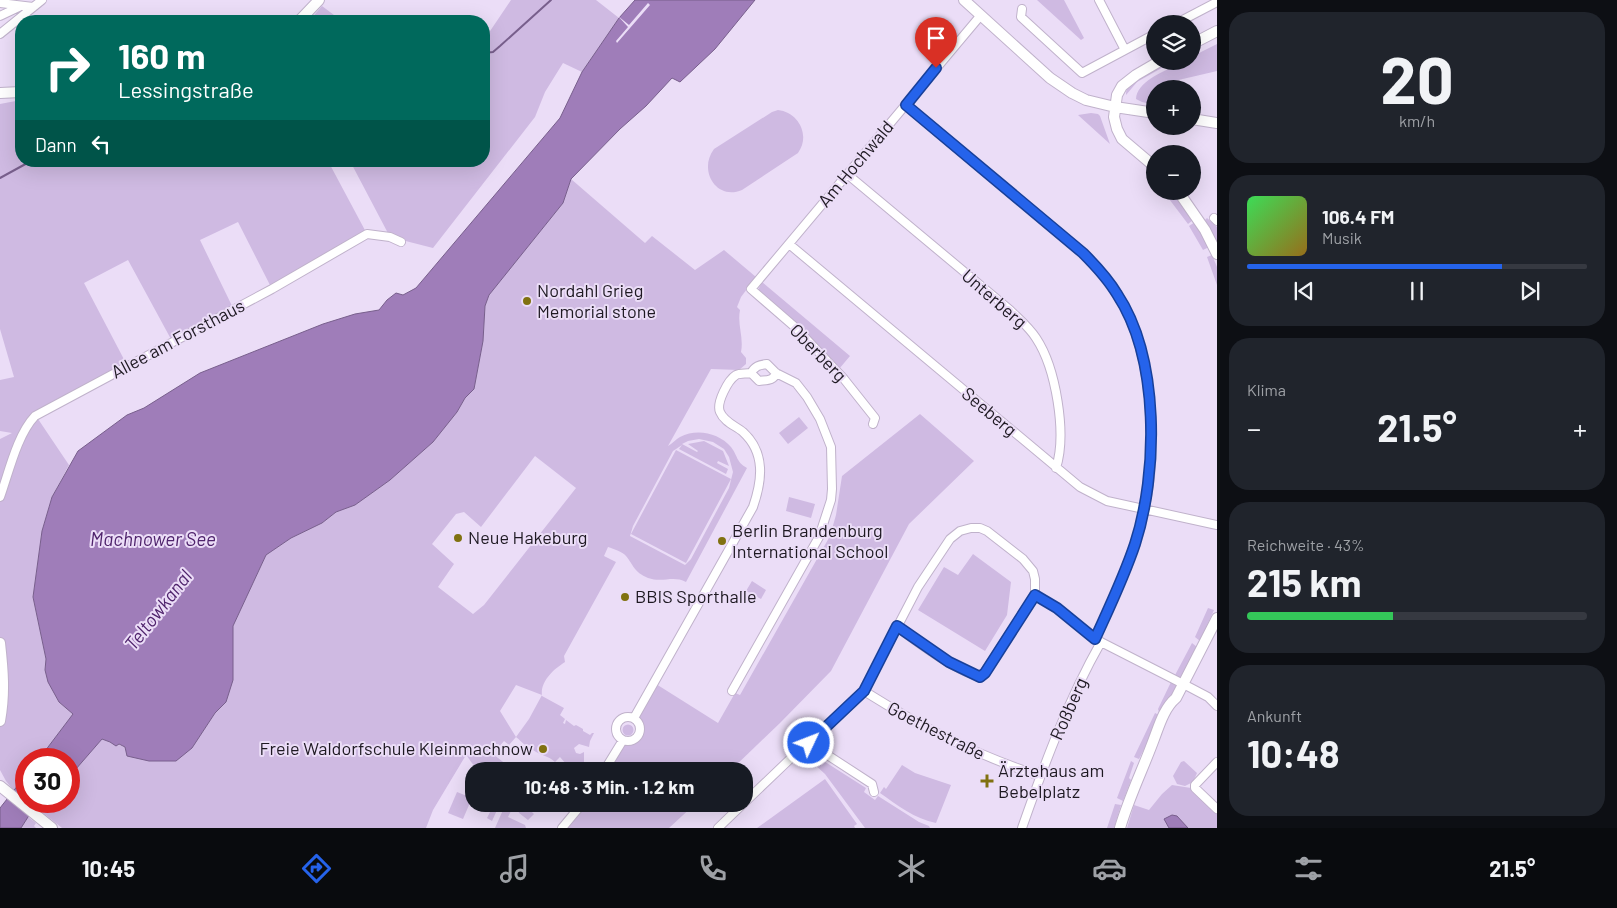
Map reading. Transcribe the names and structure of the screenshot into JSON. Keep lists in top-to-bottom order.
{
  "streets": {
    "street": [
      "Am Hochwald",
      "Unterberg",
      "Allee am Forsthaus",
      "Oberberg",
      "Seeberg",
      "Roßberg",
      "Goethestraße"
    ]
  },
  "crossings": [
    ["Am Hochwald", "Unterberg"],
    ["Am Hochwald", "Oberberg"],
    ["Am Hochwald", "Seeberg"],
    ["Am Hochwald", "Roßberg"],
    ["Unterberg", "Seeberg"],
    ["Seeberg", "Roßberg"],
    ["Roßberg", "Goethestraße"]
  ],
  "water": ["Machnower See", "Teltowkanal"],
  "places": {
    "other": [
      "Nordahl Grieg Memorial stone",
      "Neue Hakeburg",
      "Berlin Brandenburg International School",
      "BBIS Sporthalle",
      "Freie Waldorfschule Kleinmachnow"
    ],
    "health": ["Ärztehaus am Bebelplatz"]
  },
  "page": {
    "tile": [
      ["20", "km/h"],
      "Klima",
      ["Reichweite · 43%", "215 km"],
      ["Ankunft", "10:48"]
    ],
    "map_buttons": ["+", "−"],
    "turn": ["160 m", "Lessingstraße"],
    "then": "Dann",
    "song": ["106.4 FM", "Musik"],
    "heat": ["−", "21.5°", "+"],
    "limit": "30",
    "trip": "10:48 · 3 Min. · 1.2 km",
    "tabs": ["10:45", "21.5°"]
  }
}
